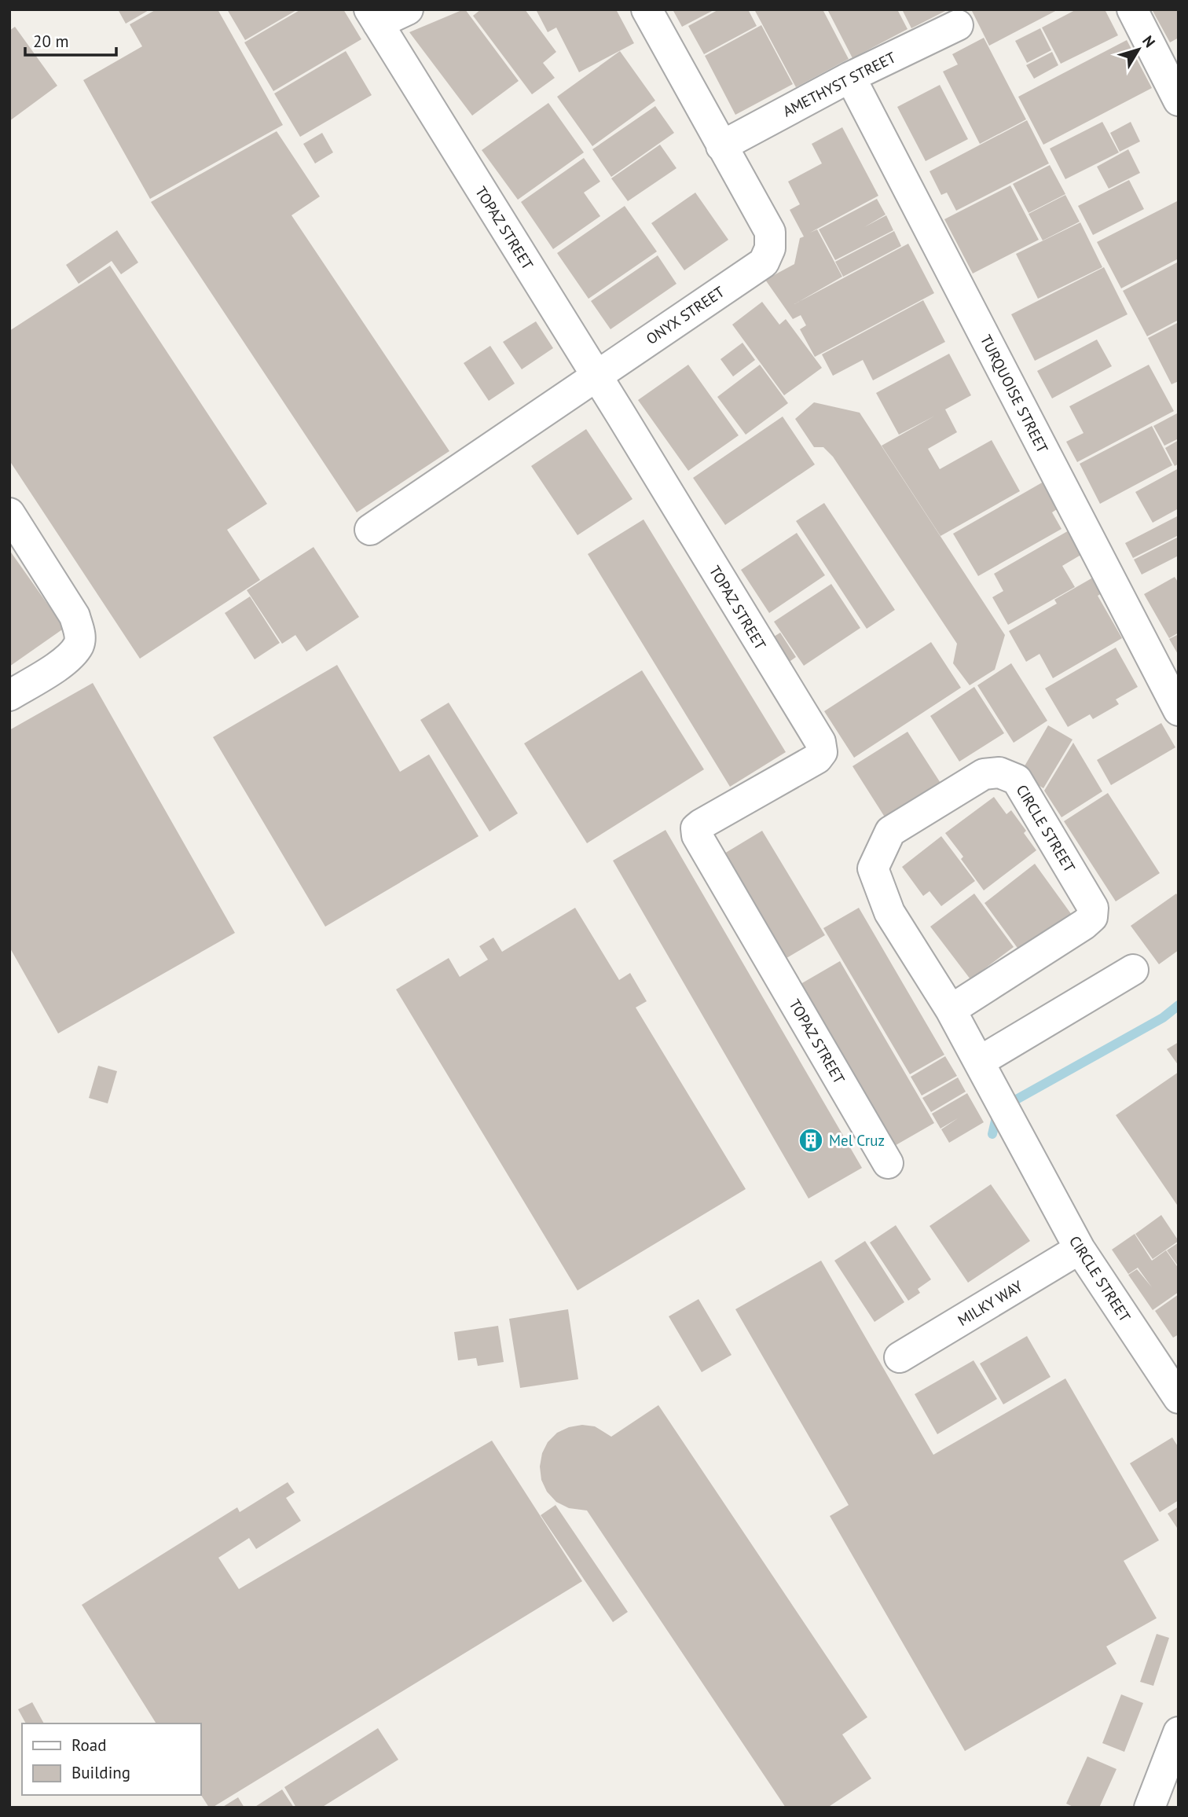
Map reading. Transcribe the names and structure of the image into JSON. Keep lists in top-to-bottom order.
{
  "streets": {
    "street": [
      "AMETHYST STREET",
      "TOPAZ STREET",
      "ONYX STREET",
      "TURQUOISE STREET",
      "CIRCLE STREET",
      "MILKY WAY"
    ]
  },
  "crossings": [
    ["AMETHYST STREET", "ONYX STREET"],
    ["AMETHYST STREET", "TURQUOISE STREET"],
    ["TOPAZ STREET", "ONYX STREET"],
    ["CIRCLE STREET", "MILKY WAY"]
  ],
  "places": {
    "building": ["Mel Cruz"]
  },
  "legend": ["Road", "Building"],
  "scale_bar": "20 m",
  "north": "top right"
}
